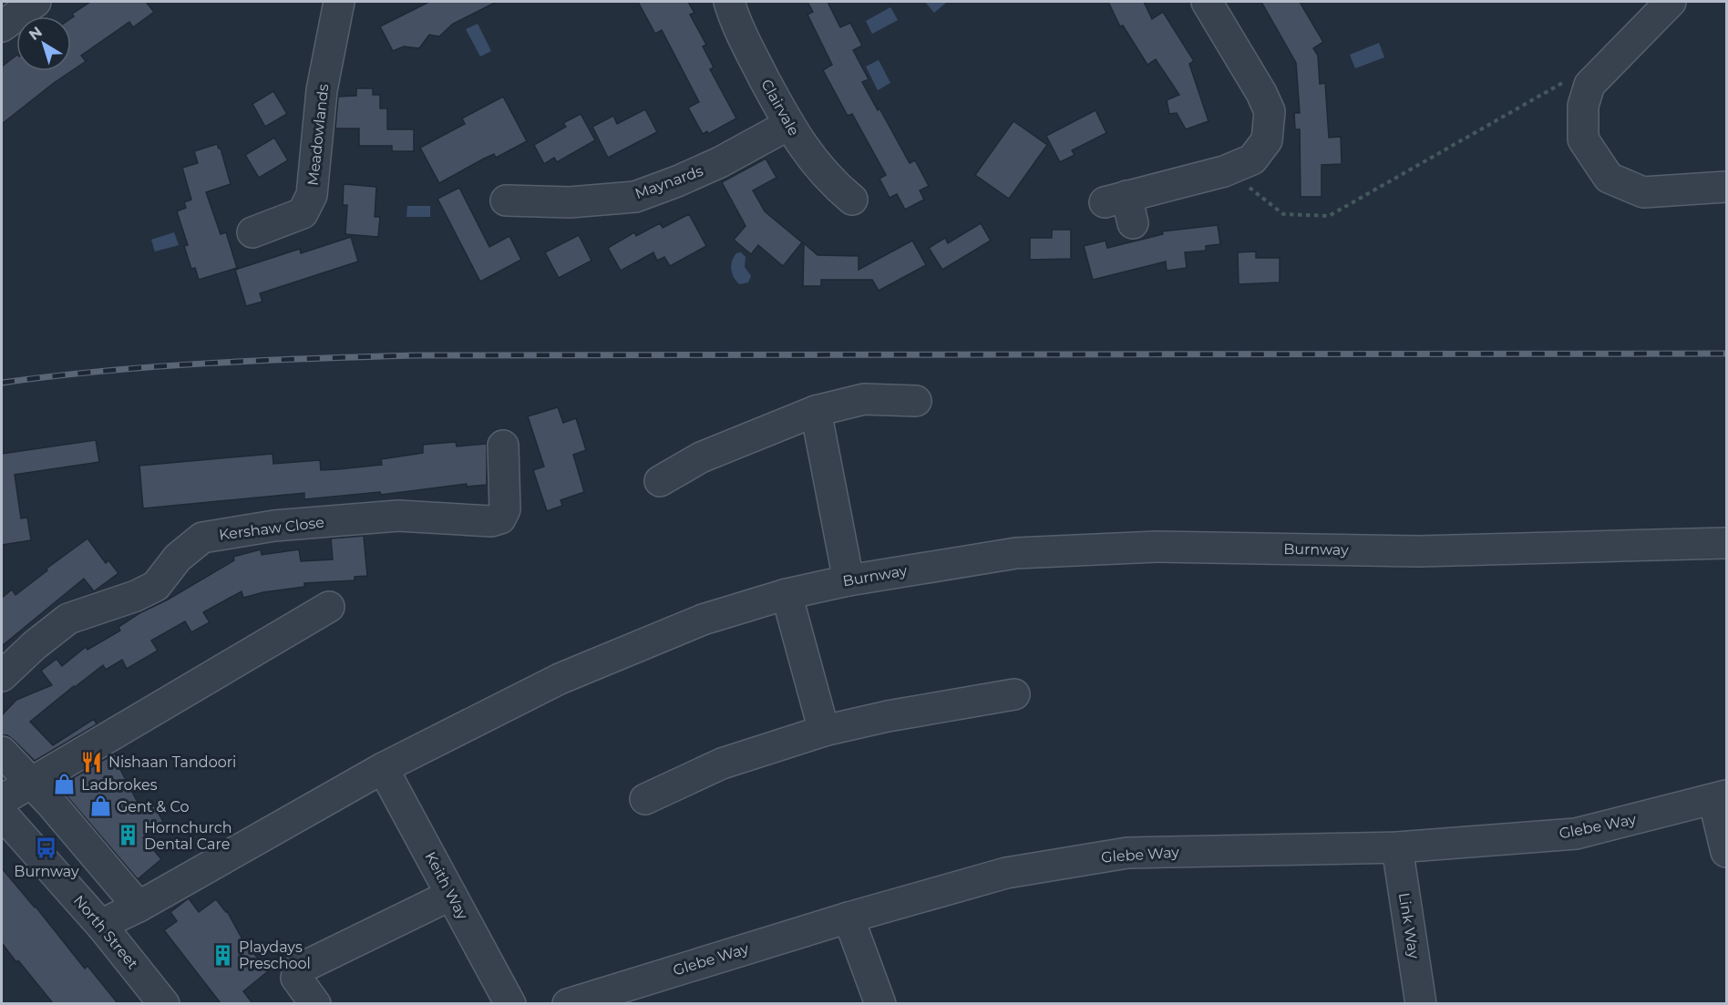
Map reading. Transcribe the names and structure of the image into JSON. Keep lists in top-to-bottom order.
{
  "streets": {
    "street": [
      "Clairvale",
      "Meadowlands",
      "Maynards",
      "Kershaw Close",
      "Burnway",
      "Glebe Way",
      "Keith Way",
      "Link Way",
      "North Street"
    ]
  },
  "crossings": [
    ["Clairvale", "Maynards"],
    ["Burnway", "Keith Way"],
    ["Burnway", "North Street"],
    ["Glebe Way", "Link Way"]
  ],
  "places": {
    "restaurant": ["Nishaan Tandoori"],
    "shop": ["Ladbrokes", "Gent & Co"],
    "building": ["Hornchurch Dental Care", "Playdays Preschool"],
    "bus stop": ["Burnway"]
  },
  "north": "top left"
}
